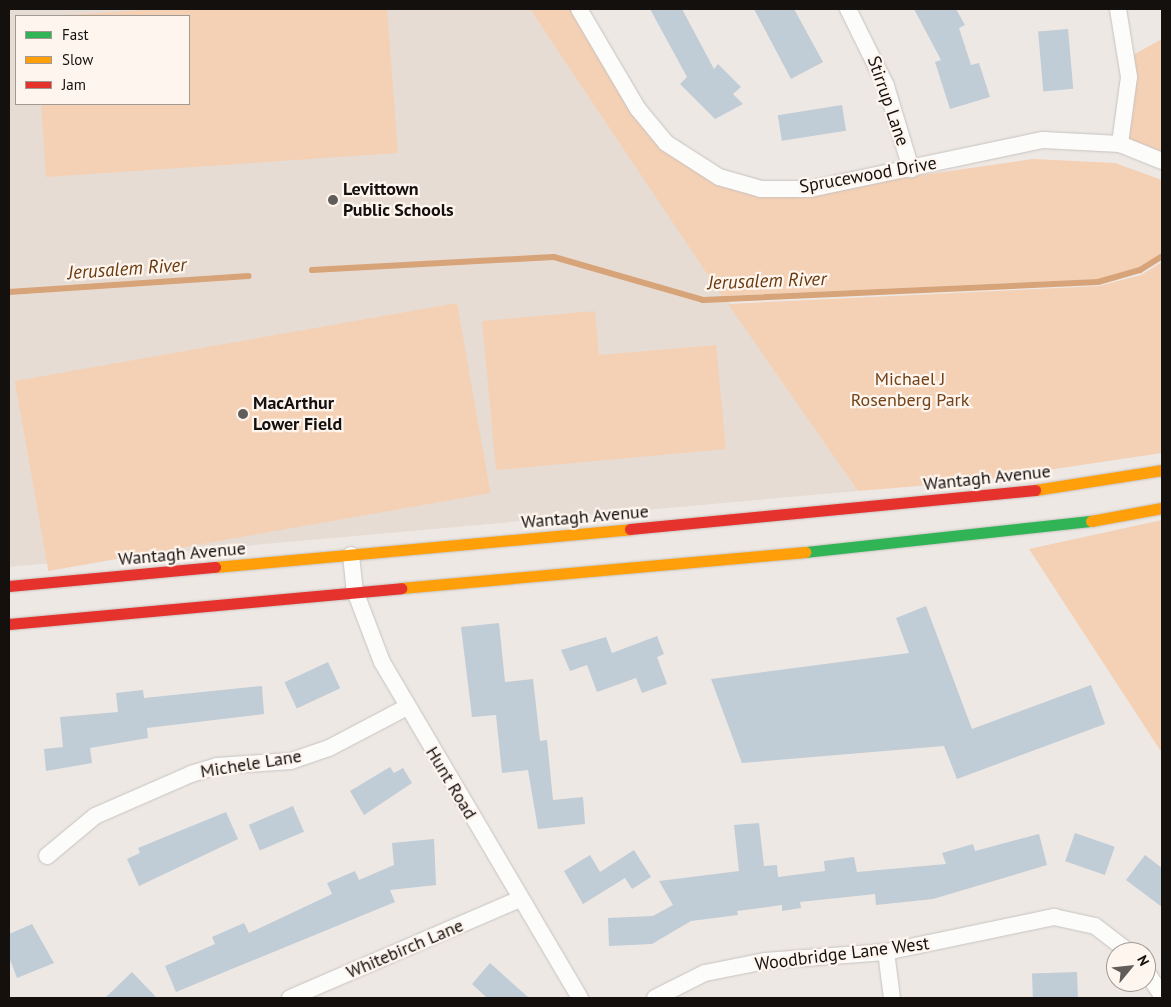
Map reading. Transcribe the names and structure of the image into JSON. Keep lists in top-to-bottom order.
{
  "streets": {
    "main road": ["Wantagh Avenue"],
    "street": [
      "Stirrup Lane",
      "Sprucewood Drive",
      "Michele Lane",
      "Hunt Road",
      "Whitebirch Lane",
      "Woodbridge Lane West"
    ]
  },
  "crossings": [
    ["Stirrup Lane", "Sprucewood Drive"],
    ["Wantagh Avenue", "Hunt Road"],
    ["Michele Lane", "Hunt Road"],
    ["Hunt Road", "Whitebirch Lane"]
  ],
  "water": ["Jerusalem River"],
  "parks": ["Michael J Rosenberg Park"],
  "places": ["Levittown Public Schools", "MacArthur Lower Field"],
  "legend": ["Fast", "Slow", "Jam"],
  "north": "top right"
}
